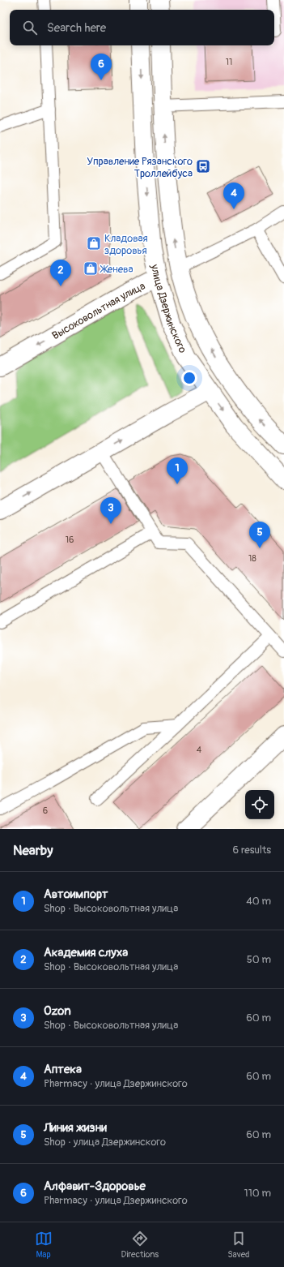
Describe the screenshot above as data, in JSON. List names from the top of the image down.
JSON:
{
  "streets": {
    "main road": ["улица Дзержинского", "Высоковольтная улица"]
  },
  "crossings": [
    ["улица Дзержинского", "Высоковольтная улица"]
  ],
  "places": {
    "bus stop": ["Управление Рязанского Троллейбуса"],
    "shop": ["Кладовая здоровья", "Женева"]
  },
  "house_numbers": [
    "11",
    "16",
    "18",
    "4",
    "6"
  ],
  "page": {
    "search": "Search here",
    "pins": [
      "6",
      "4",
      "2",
      "1",
      "3",
      "5"
    ],
    "heading": ["Nearby", "6 results"],
    "list": [
      {
        "mark": "1",
        "name": "Автоимпорт",
        "note": "Shop · Высоковольтная улица",
        "value": "40 m"
      },
      {
        "mark": "2",
        "name": "Академия слуха",
        "note": "Shop · Высоковольтная улица",
        "value": "50 m"
      },
      {
        "mark": "3",
        "name": "Ozon",
        "note": "Shop · Высоковольтная улица",
        "value": "60 m"
      },
      {
        "mark": "4",
        "name": "Аптека",
        "note": "Pharmacy · улица Дзержинского",
        "value": "60 m"
      },
      {
        "mark": "5",
        "name": "Линия жизни",
        "note": "Shop · улица Дзержинского",
        "value": "60 m"
      },
      {
        "mark": "6",
        "name": "Алфавит-Здоровье",
        "note": "Pharmacy · улица Дзержинского",
        "value": "110 m"
      }
    ],
    "nav": ["Map", "Directions", "Saved"]
  }
}
